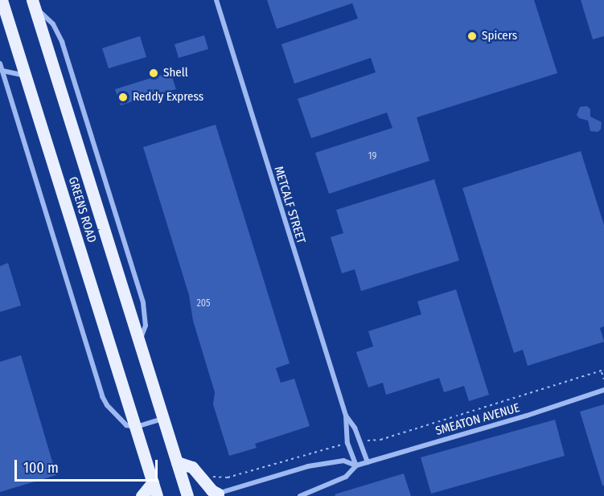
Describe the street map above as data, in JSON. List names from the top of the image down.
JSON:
{
  "streets": {
    "main road": ["GREENS ROAD"],
    "street": ["METCALF STREET", "SMEATON AVENUE"]
  },
  "crossings": [
    ["METCALF STREET", "SMEATON AVENUE"]
  ],
  "places": ["Spicers", "Shell", "Reddy Express"],
  "house_numbers": ["19", "205"],
  "scale_bar": "100 m"
}
